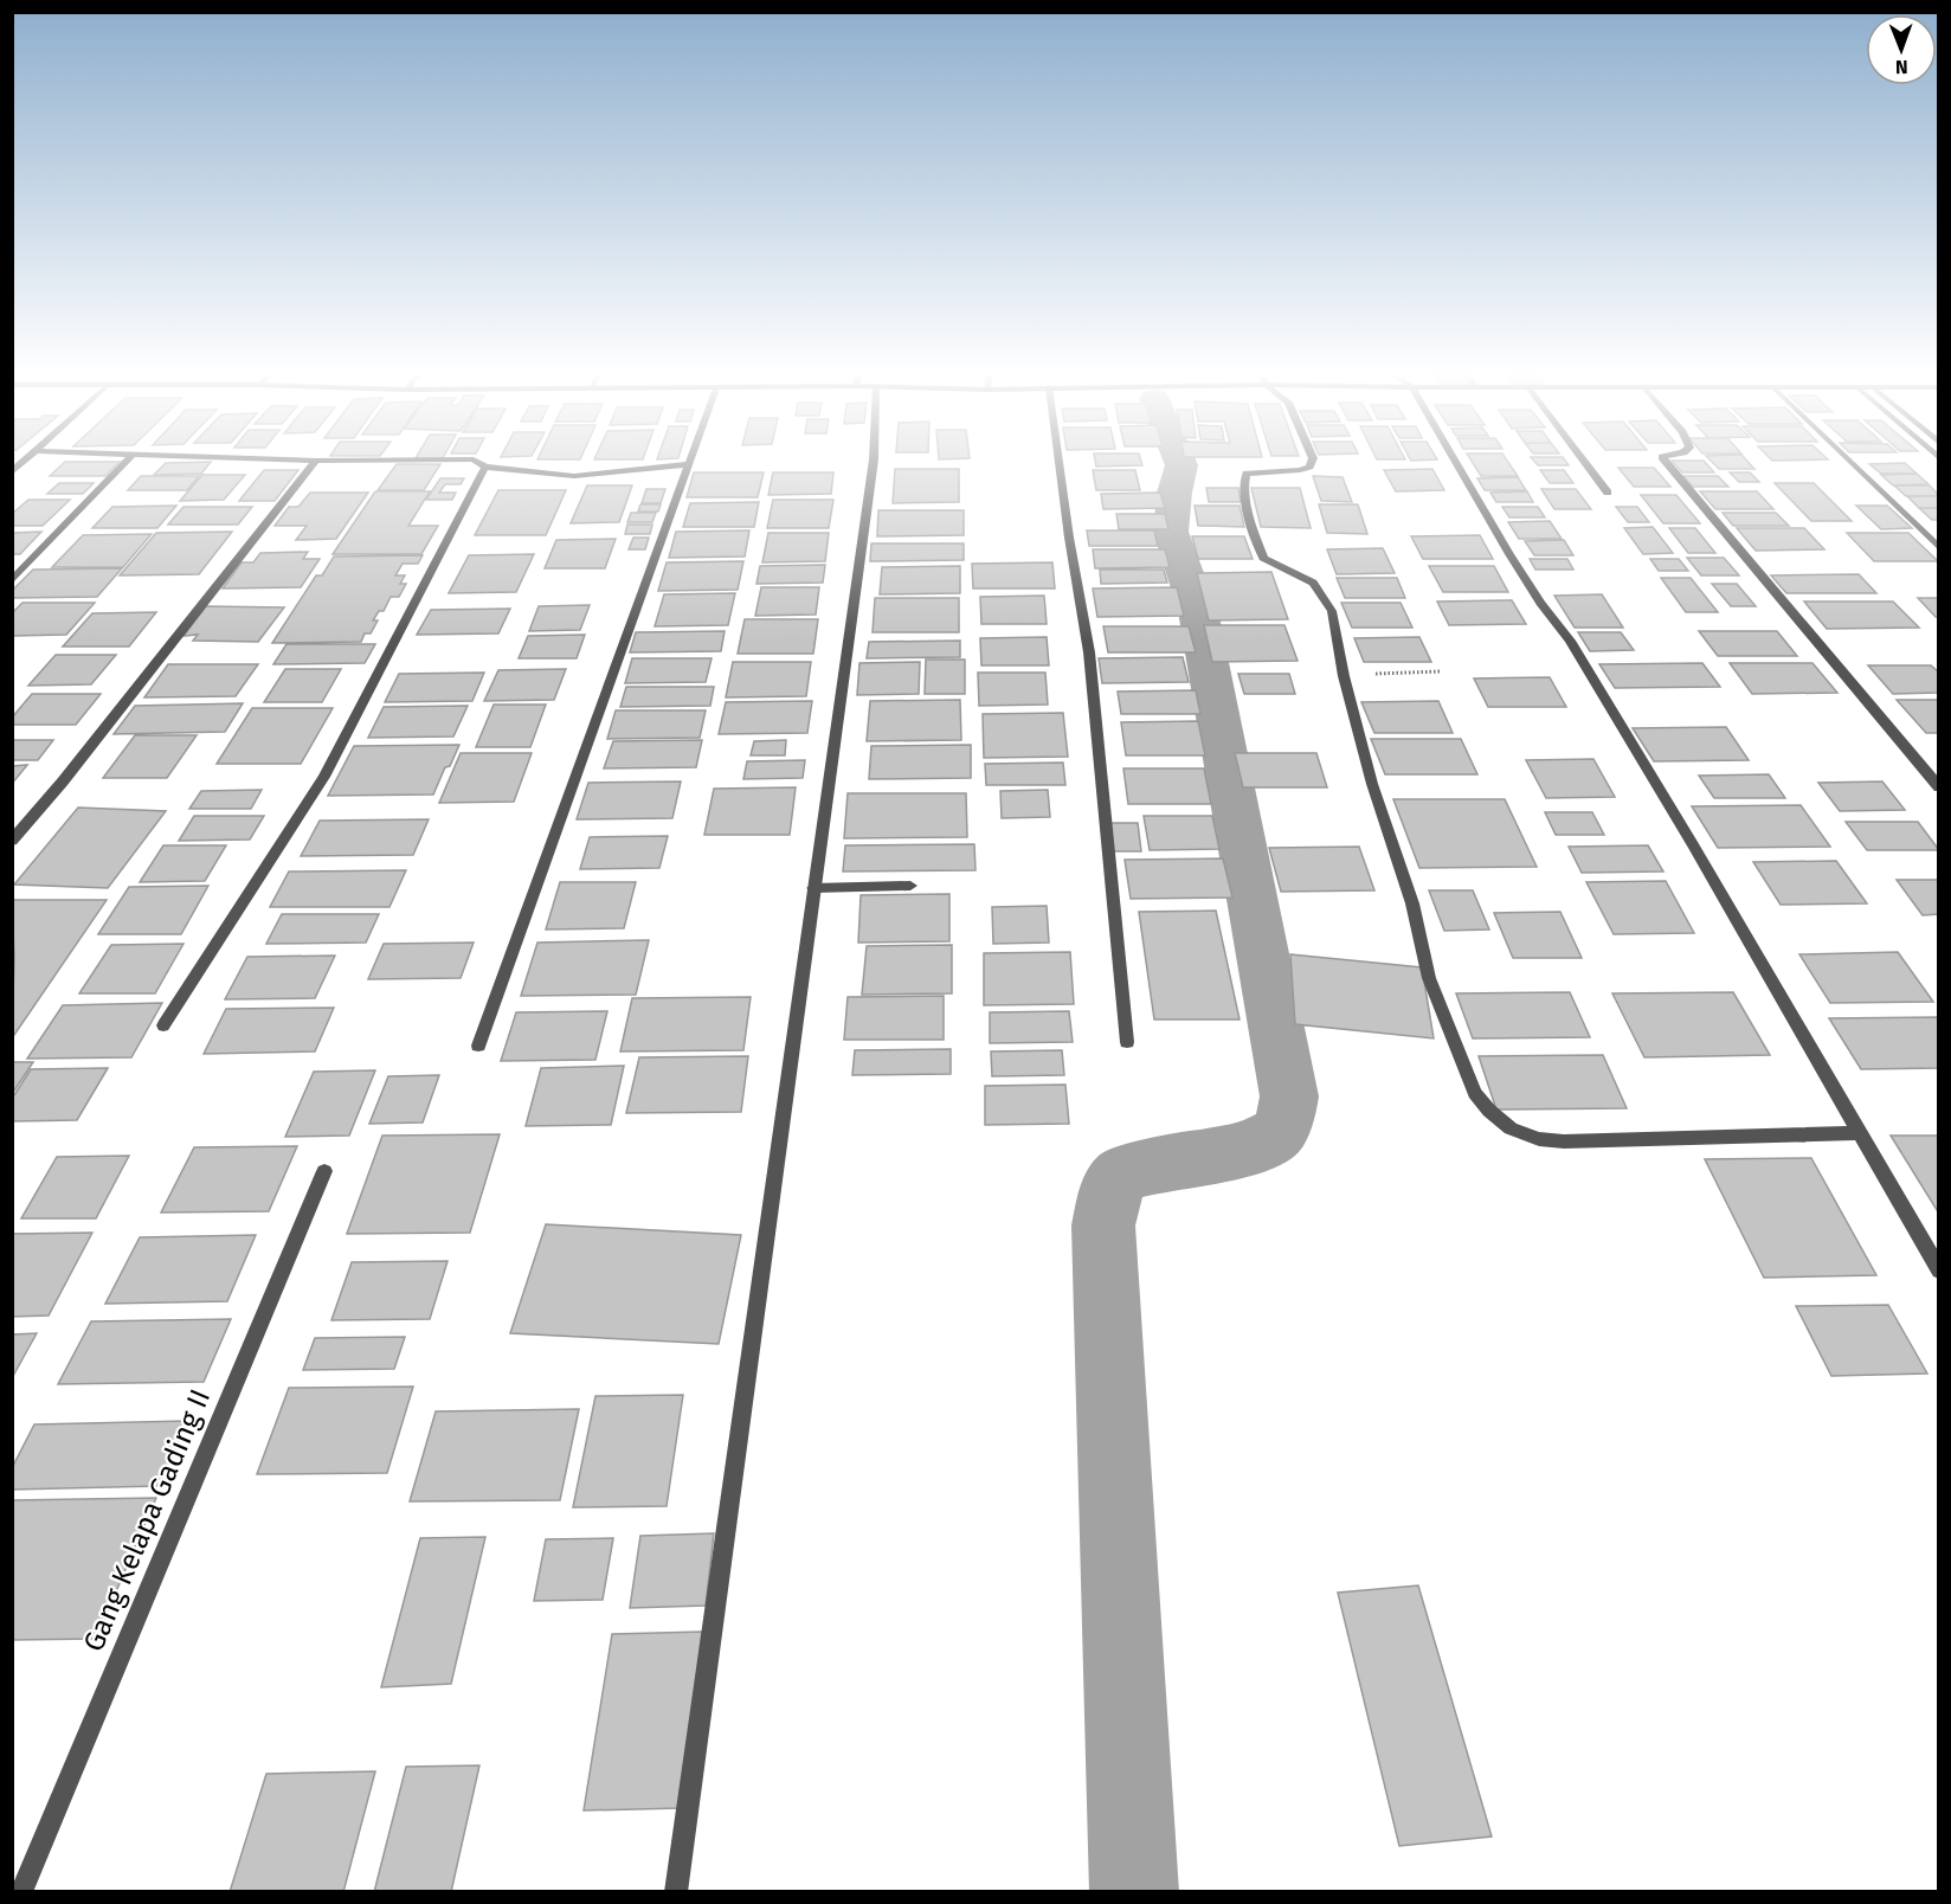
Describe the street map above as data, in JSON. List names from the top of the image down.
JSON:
{
  "streets": {
    "street": ["Gang Kelapa Gading II"]
  },
  "north": "bottom"
}
